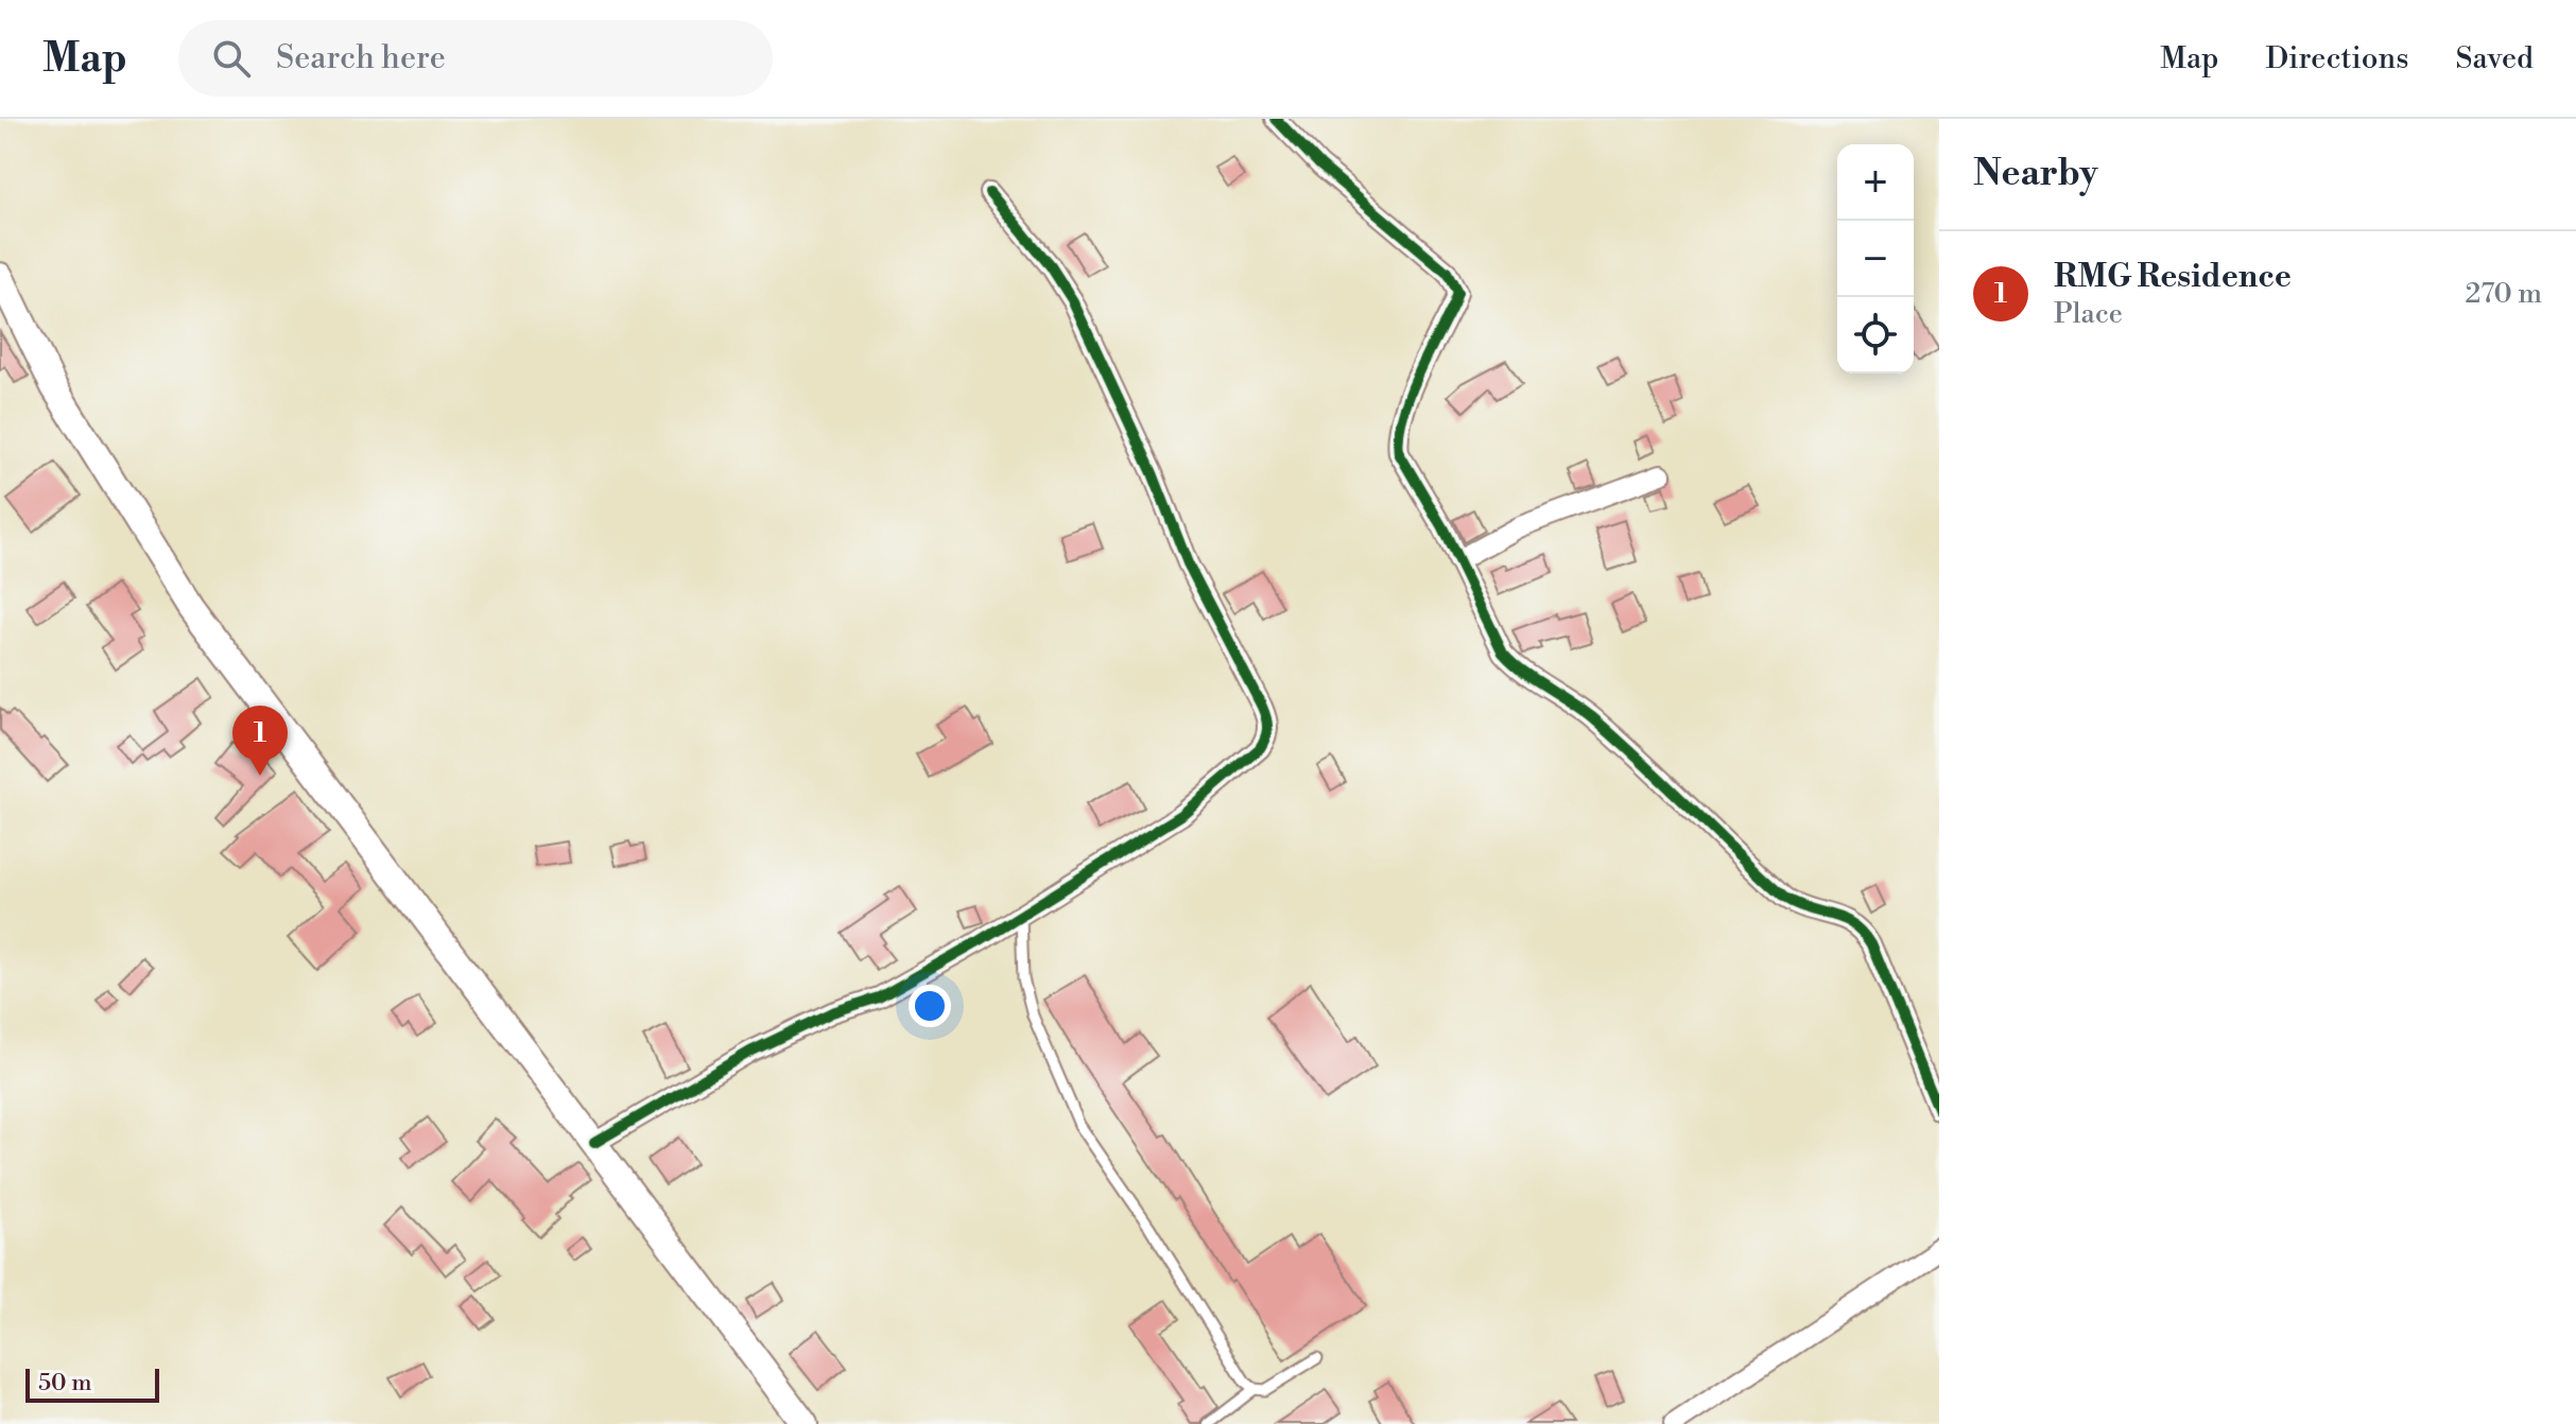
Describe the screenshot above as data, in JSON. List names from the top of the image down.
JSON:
{
  "scale_bar": "50 m",
  "page": {
    "header": "Map",
    "search": "Search here",
    "nav": ["Map", "Directions", "Saved"],
    "heading": "Nearby",
    "map_buttons": ["+", "−"],
    "list": [
      {
        "mark": "1",
        "name": "RMG Residence",
        "note": "Place",
        "value": "270 m"
      }
    ],
    "pins": "1",
    "scale": "50 m"
  }
}
